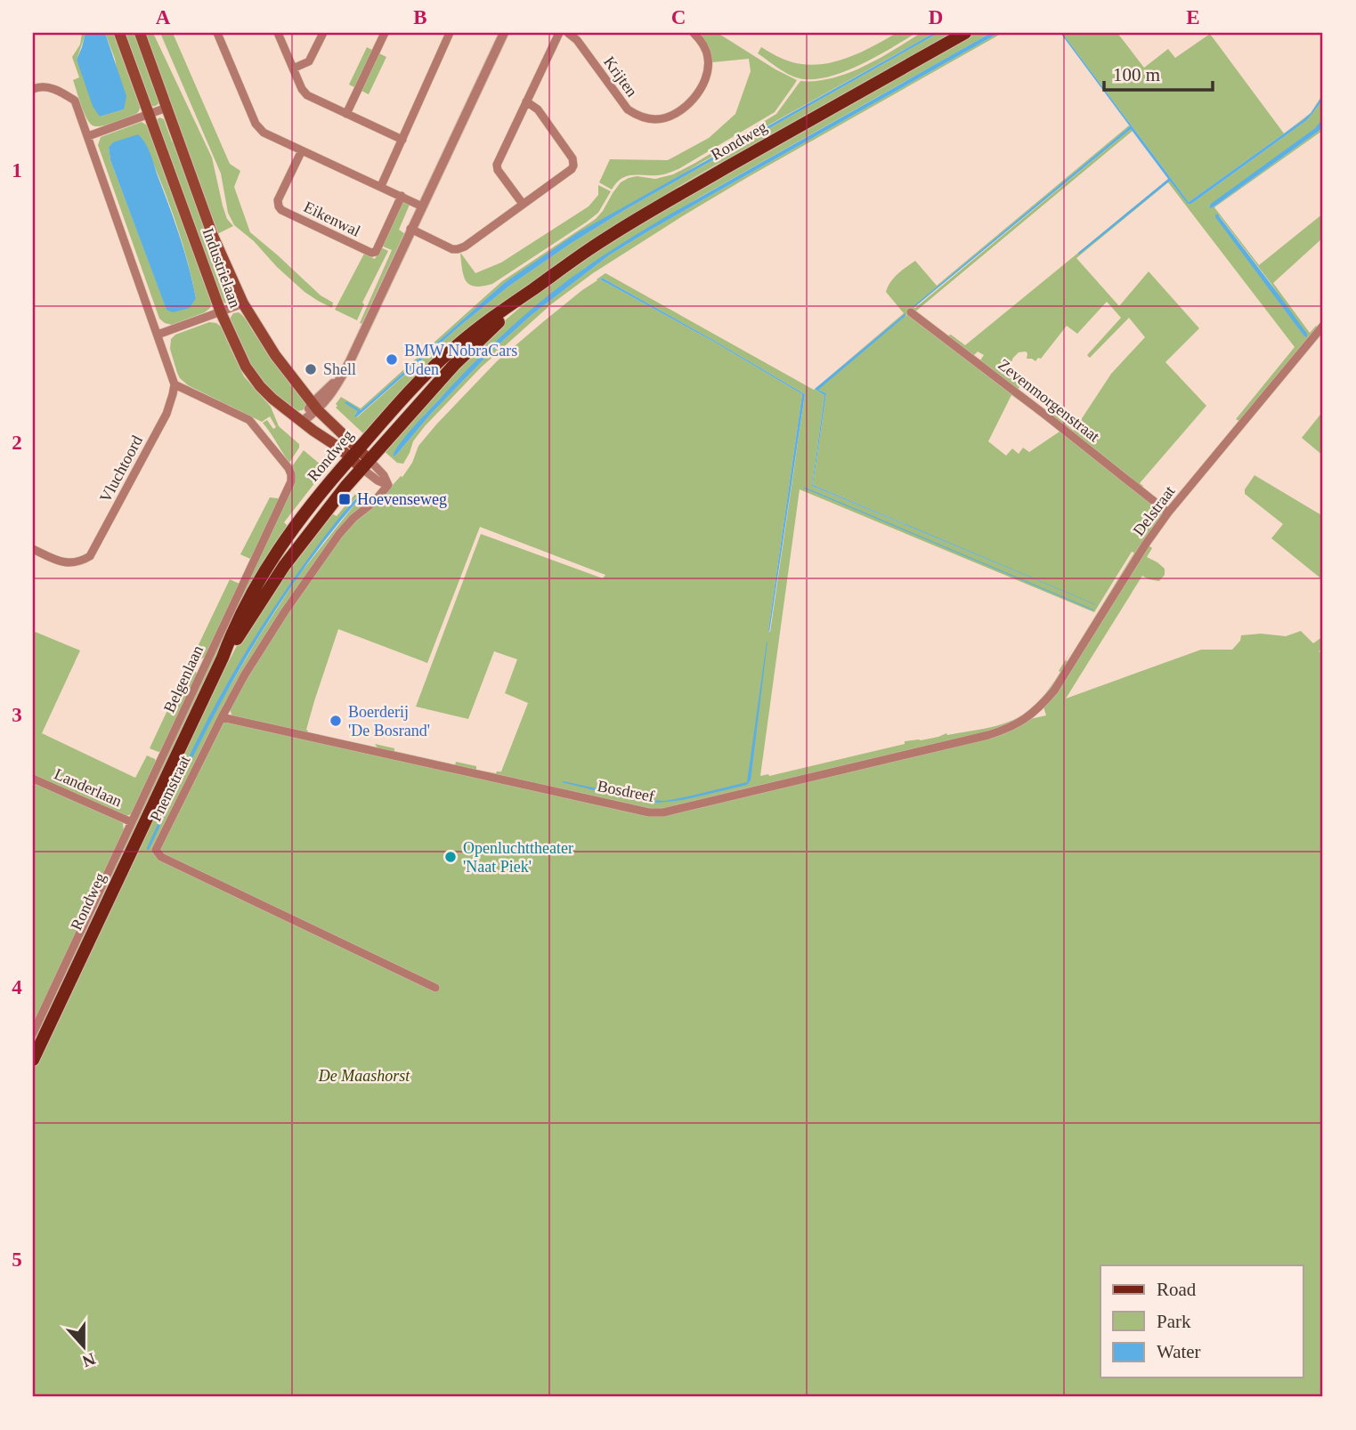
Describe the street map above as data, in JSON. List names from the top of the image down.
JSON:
{
  "streets": {
    "main road": ["Rondweg", "Industrielaan"],
    "street": [
      "Krijten",
      "Eikenwal",
      "Zevenmorgenstraat",
      "Vluchtoord",
      "Delstraat",
      "Belgenlaan",
      "Landerlaan",
      "Pnemstraat",
      "Bosdreef"
    ]
  },
  "crossings": [
    ["Rondweg", "Industrielaan"],
    ["Rondweg", "Pnemstraat"],
    ["Industrielaan", "Pnemstraat"],
    ["Zevenmorgenstraat", "Delstraat"],
    ["Vluchtoord", "Belgenlaan"],
    ["Delstraat", "Bosdreef"],
    ["Belgenlaan", "Landerlaan"],
    ["Pnemstraat", "Bosdreef"]
  ],
  "parks": ["De Maashorst"],
  "places": {
    "other": [
      "BMW NobraCars Uden",
      "Shell",
      "Boerderij 'De Bosrand'",
      "Openluchttheater 'Naat Piek'"
    ],
    "transit": ["Hoevenseweg"]
  },
  "legend": ["Road", "Park", "Water"],
  "scale_bar": "100 m",
  "north": "bottom",
  "grid": {
    "columns": [
      "A",
      "B",
      "C",
      "D",
      "E"
    ],
    "rows": [
      "1",
      "2",
      "3",
      "4",
      "5"
    ]
  }
}
